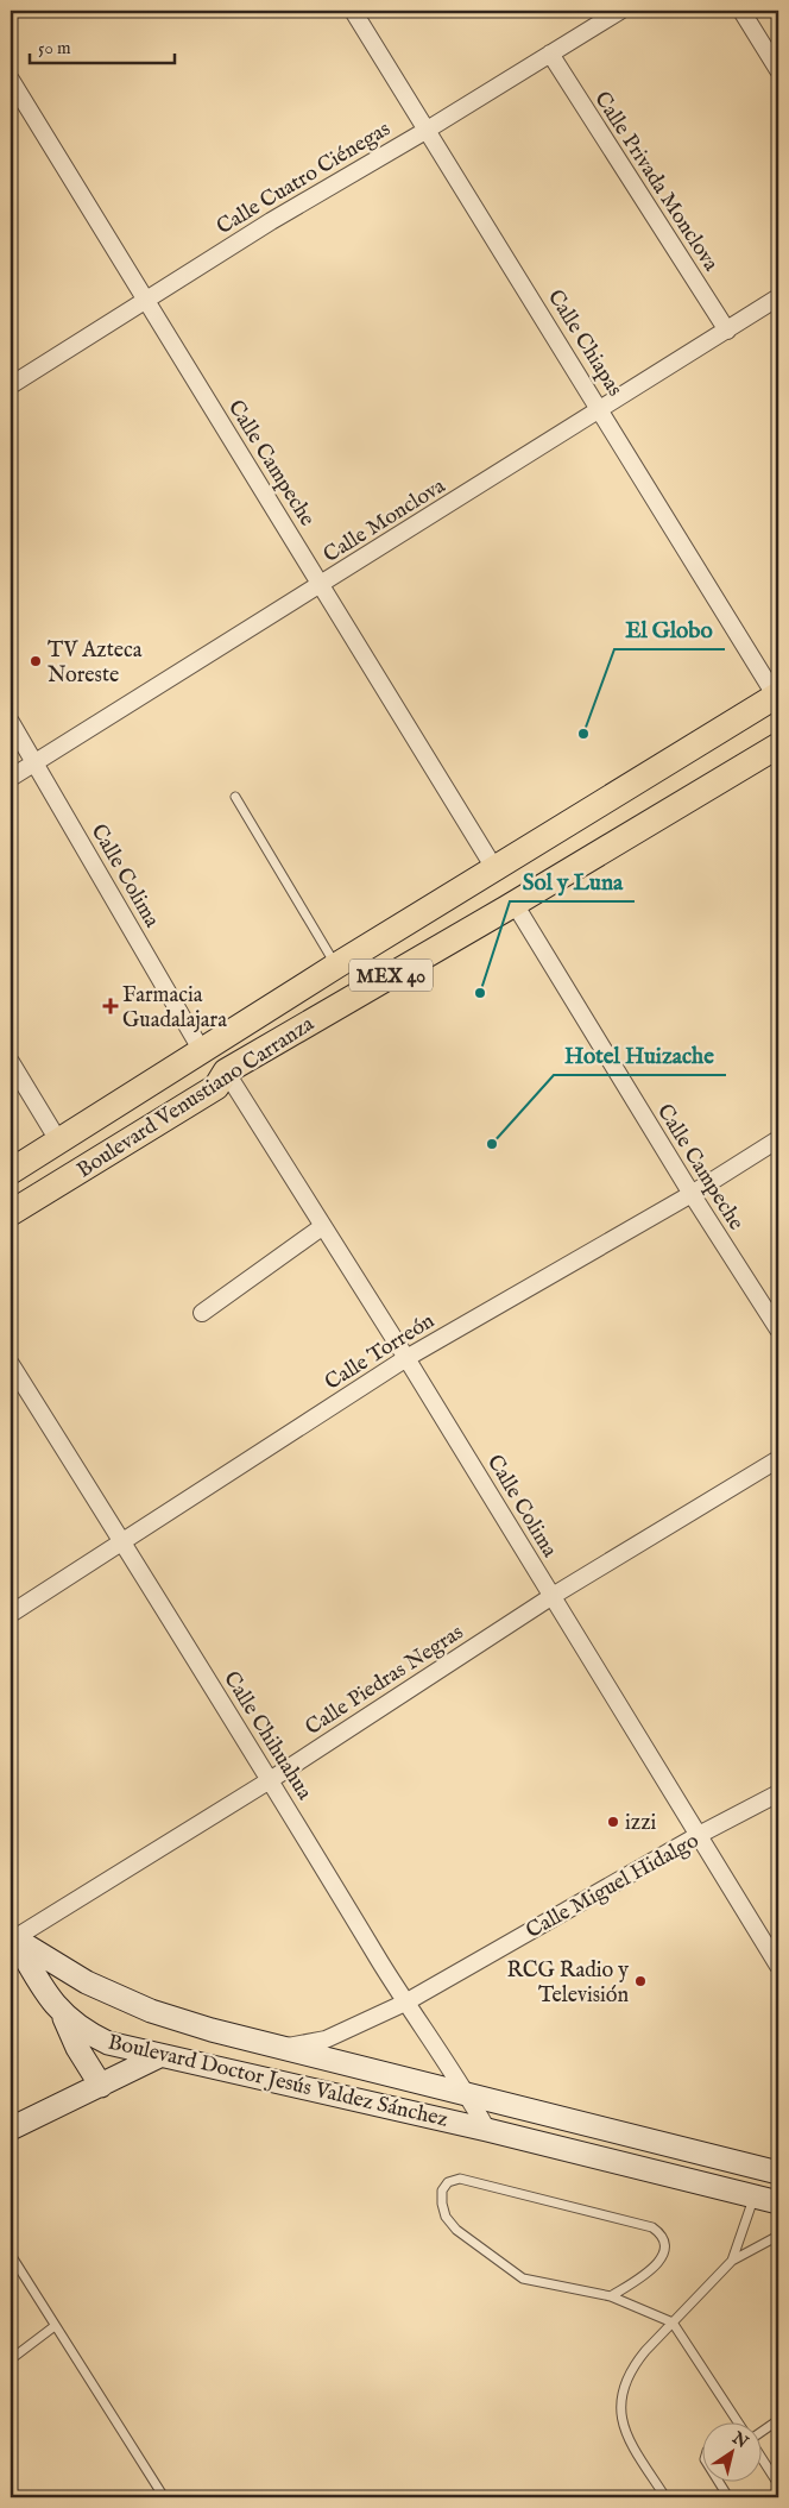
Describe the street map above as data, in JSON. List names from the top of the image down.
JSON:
{
  "streets": {
    "main road": ["MEX 40", "Boulevard Venustiano Carranza", "Boulevard Doctor Jesús Valdez Sánchez"],
    "street": [
      "Calle Cuatro Ciénegas",
      "Calle Privada Monclova",
      "Calle Chiapas",
      "Calle Campeche",
      "Calle Monclova",
      "Calle Colima",
      "Calle Torreón",
      "Calle Piedras Negras",
      "Calle Chihuahua",
      "Calle Miguel Hidalgo"
    ]
  },
  "crossings": [
    ["Calle Cuatro Ciénegas", "Calle Privada Monclova"],
    ["Calle Cuatro Ciénegas", "Calle Chiapas"],
    ["Calle Cuatro Ciénegas", "Calle Campeche"],
    ["Calle Privada Monclova", "Calle Monclova"],
    ["Calle Chiapas", "Calle Monclova"],
    ["Calle Chiapas", "Boulevard Venustiano Carranza"],
    ["Calle Campeche", "Calle Monclova"],
    ["Calle Campeche", "Boulevard Venustiano Carranza"],
    ["Calle Campeche", "Calle Torreón"],
    ["Calle Monclova", "Calle Colima"],
    ["Calle Colima", "Boulevard Venustiano Carranza"],
    ["Calle Colima", "Calle Torreón"],
    ["Calle Colima", "Calle Piedras Negras"],
    ["Calle Colima", "Calle Miguel Hidalgo"],
    ["Calle Torreón", "Calle Chihuahua"],
    ["Calle Piedras Negras", "Calle Chihuahua"],
    ["Calle Piedras Negras", "Boulevard Doctor Jesús Valdez Sánchez"],
    ["Calle Chihuahua", "Calle Miguel Hidalgo"],
    ["Calle Chihuahua", "Boulevard Doctor Jesús Valdez Sánchez"],
    ["Calle Miguel Hidalgo", "Boulevard Doctor Jesús Valdez Sánchez"]
  ],
  "places": {
    "other": [
      "TV Azteca Noreste",
      "El Globo",
      "Sol y Luna",
      "Hotel Huizache",
      "izzi",
      "RCG Radio y Televisión"
    ],
    "health": ["Farmacia Guadalajara"]
  },
  "scale_bar": "50 m",
  "north": "top right"
}
